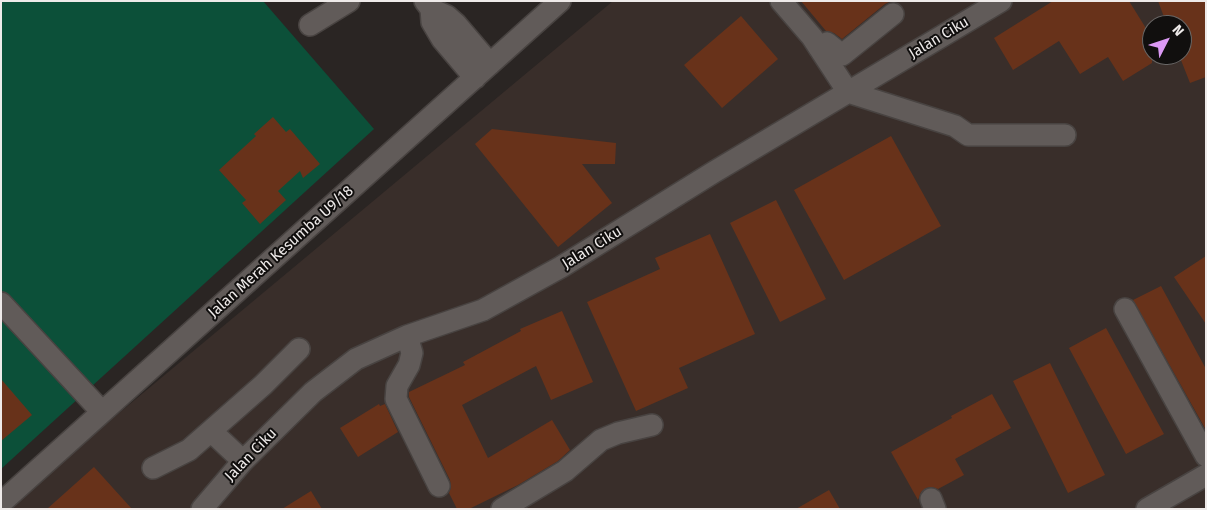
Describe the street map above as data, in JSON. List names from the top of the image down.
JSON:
{
  "streets": {
    "street": ["Jalan Ciku", "Jalan Merah Kesumba U9/18"]
  },
  "north": "top right"
}
